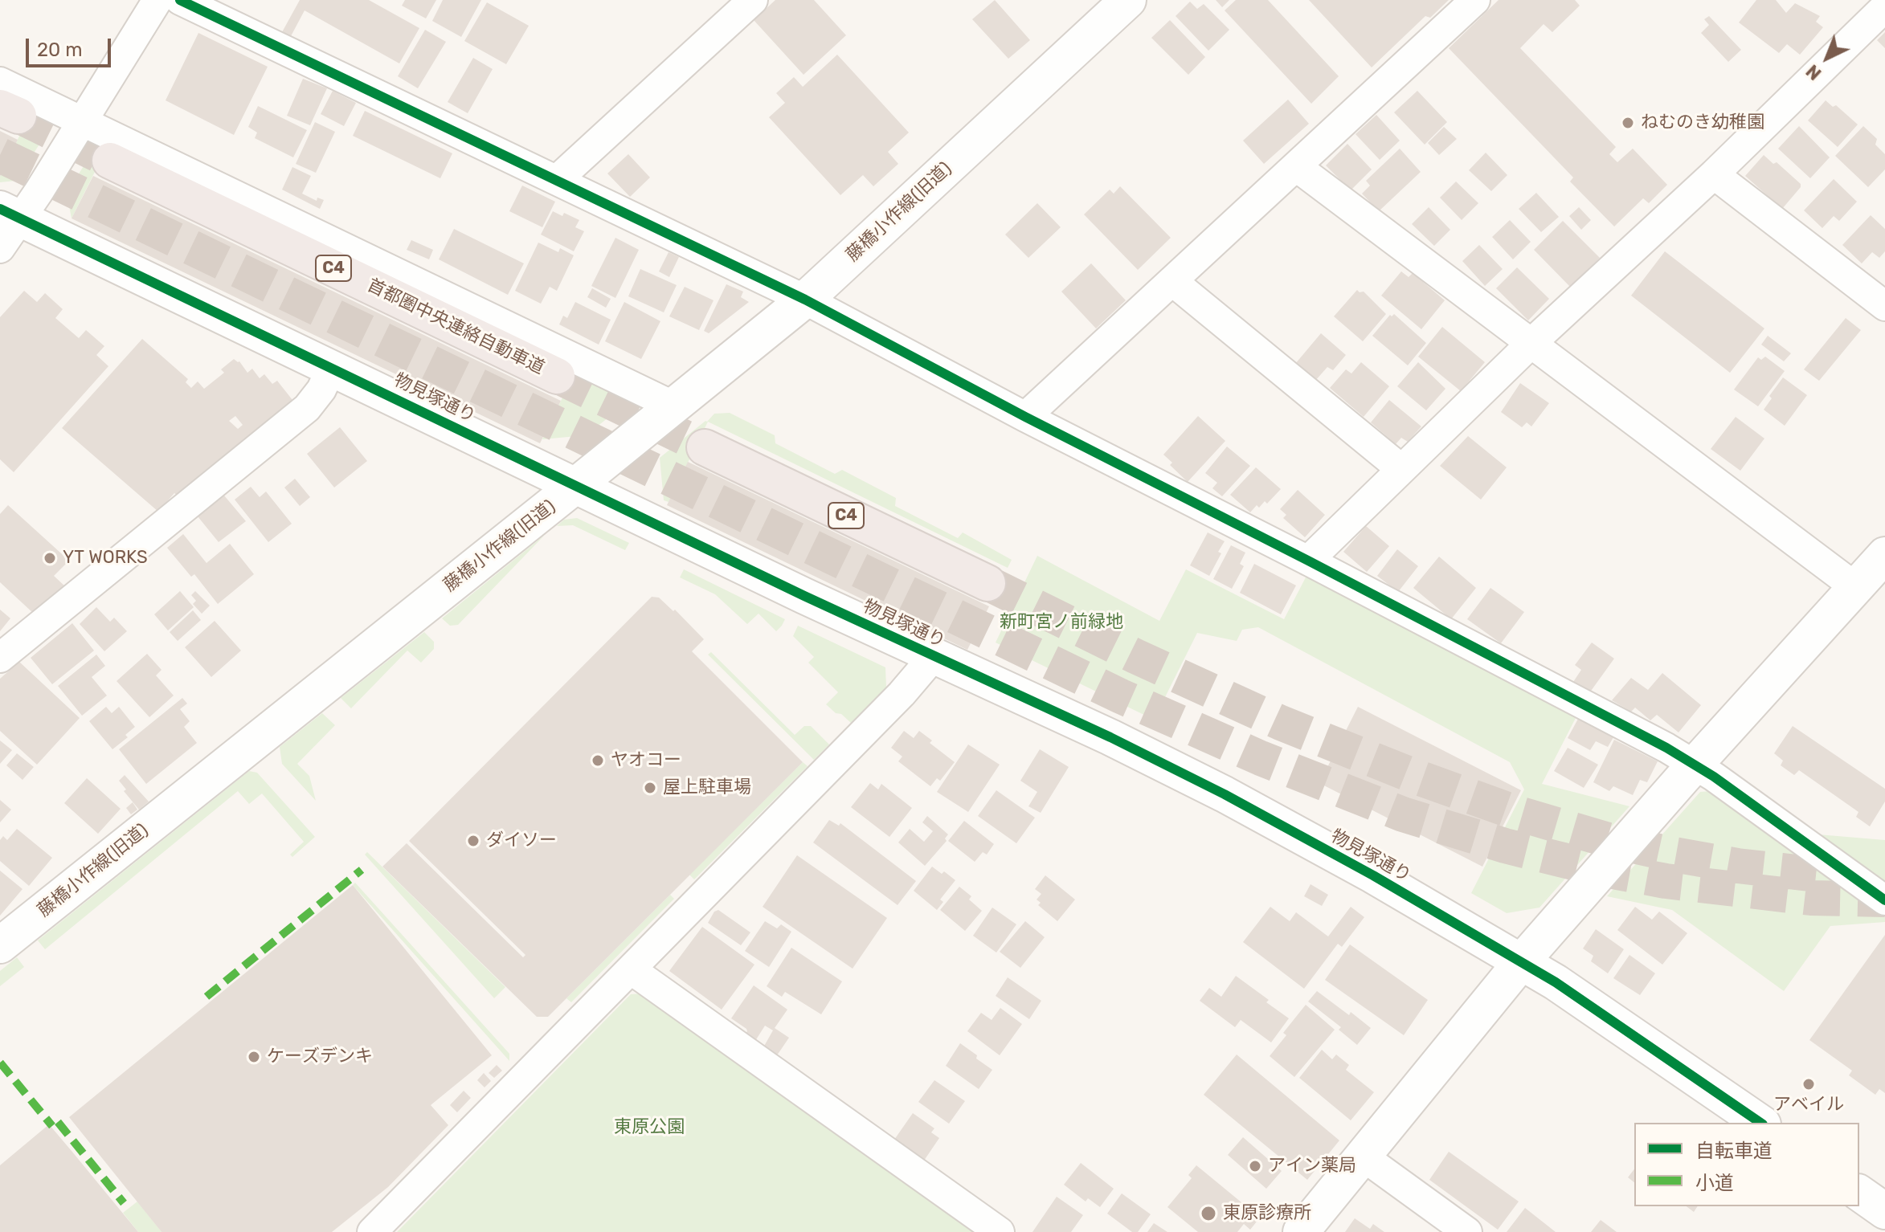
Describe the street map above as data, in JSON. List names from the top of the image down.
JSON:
{
  "streets": {
    "highway": ["C4", "首都圏中央連絡自動車道"],
    "street": ["藤橋小作線(旧道)", "物見塚通り"]
  },
  "crossings": [
    ["藤橋小作線(旧道)", "物見塚通り"]
  ],
  "parks": ["新町宮ノ前緑地", "東原公園"],
  "places": [
    "ねむのき幼稚園",
    "YT WORKS",
    "ヤオコー",
    "屋上駐車場",
    "ダイソー",
    "ケーズデンキ",
    "アベイル",
    "アイン薬局",
    "東原診療所"
  ],
  "legend": ["自転車道", "小道"],
  "scale_bar": "20 m",
  "north": "bottom left"
}
